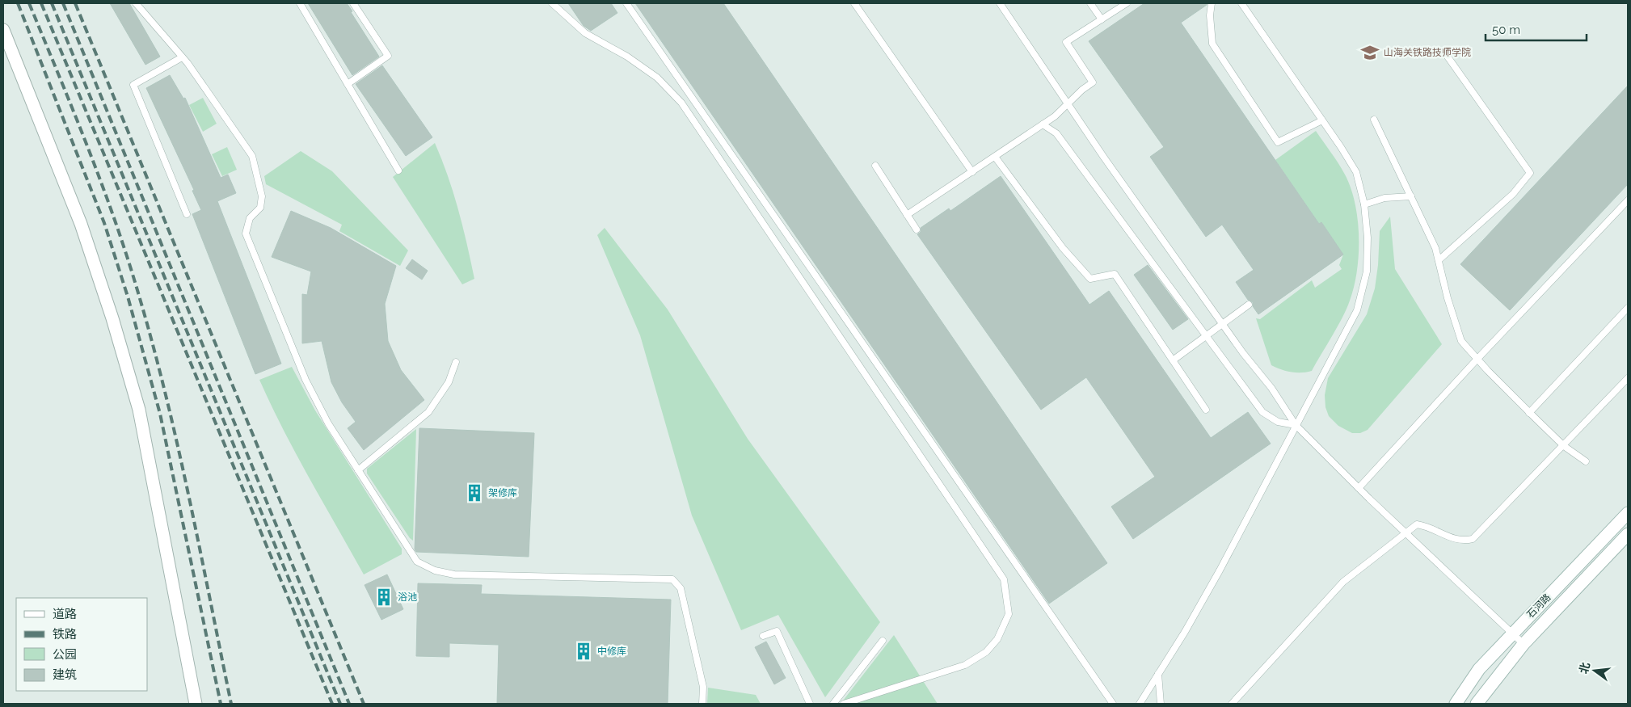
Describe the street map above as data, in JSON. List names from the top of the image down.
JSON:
{
  "streets": {
    "street": ["石河路"]
  },
  "places": {
    "school or university": ["山海关铁路技师学院"],
    "building": ["架修库", "浴池", "中修库"]
  },
  "legend": [
    "道路",
    "铁路",
    "公园",
    "建筑"
  ],
  "scale_bar": "50 m",
  "north": "left"
}
